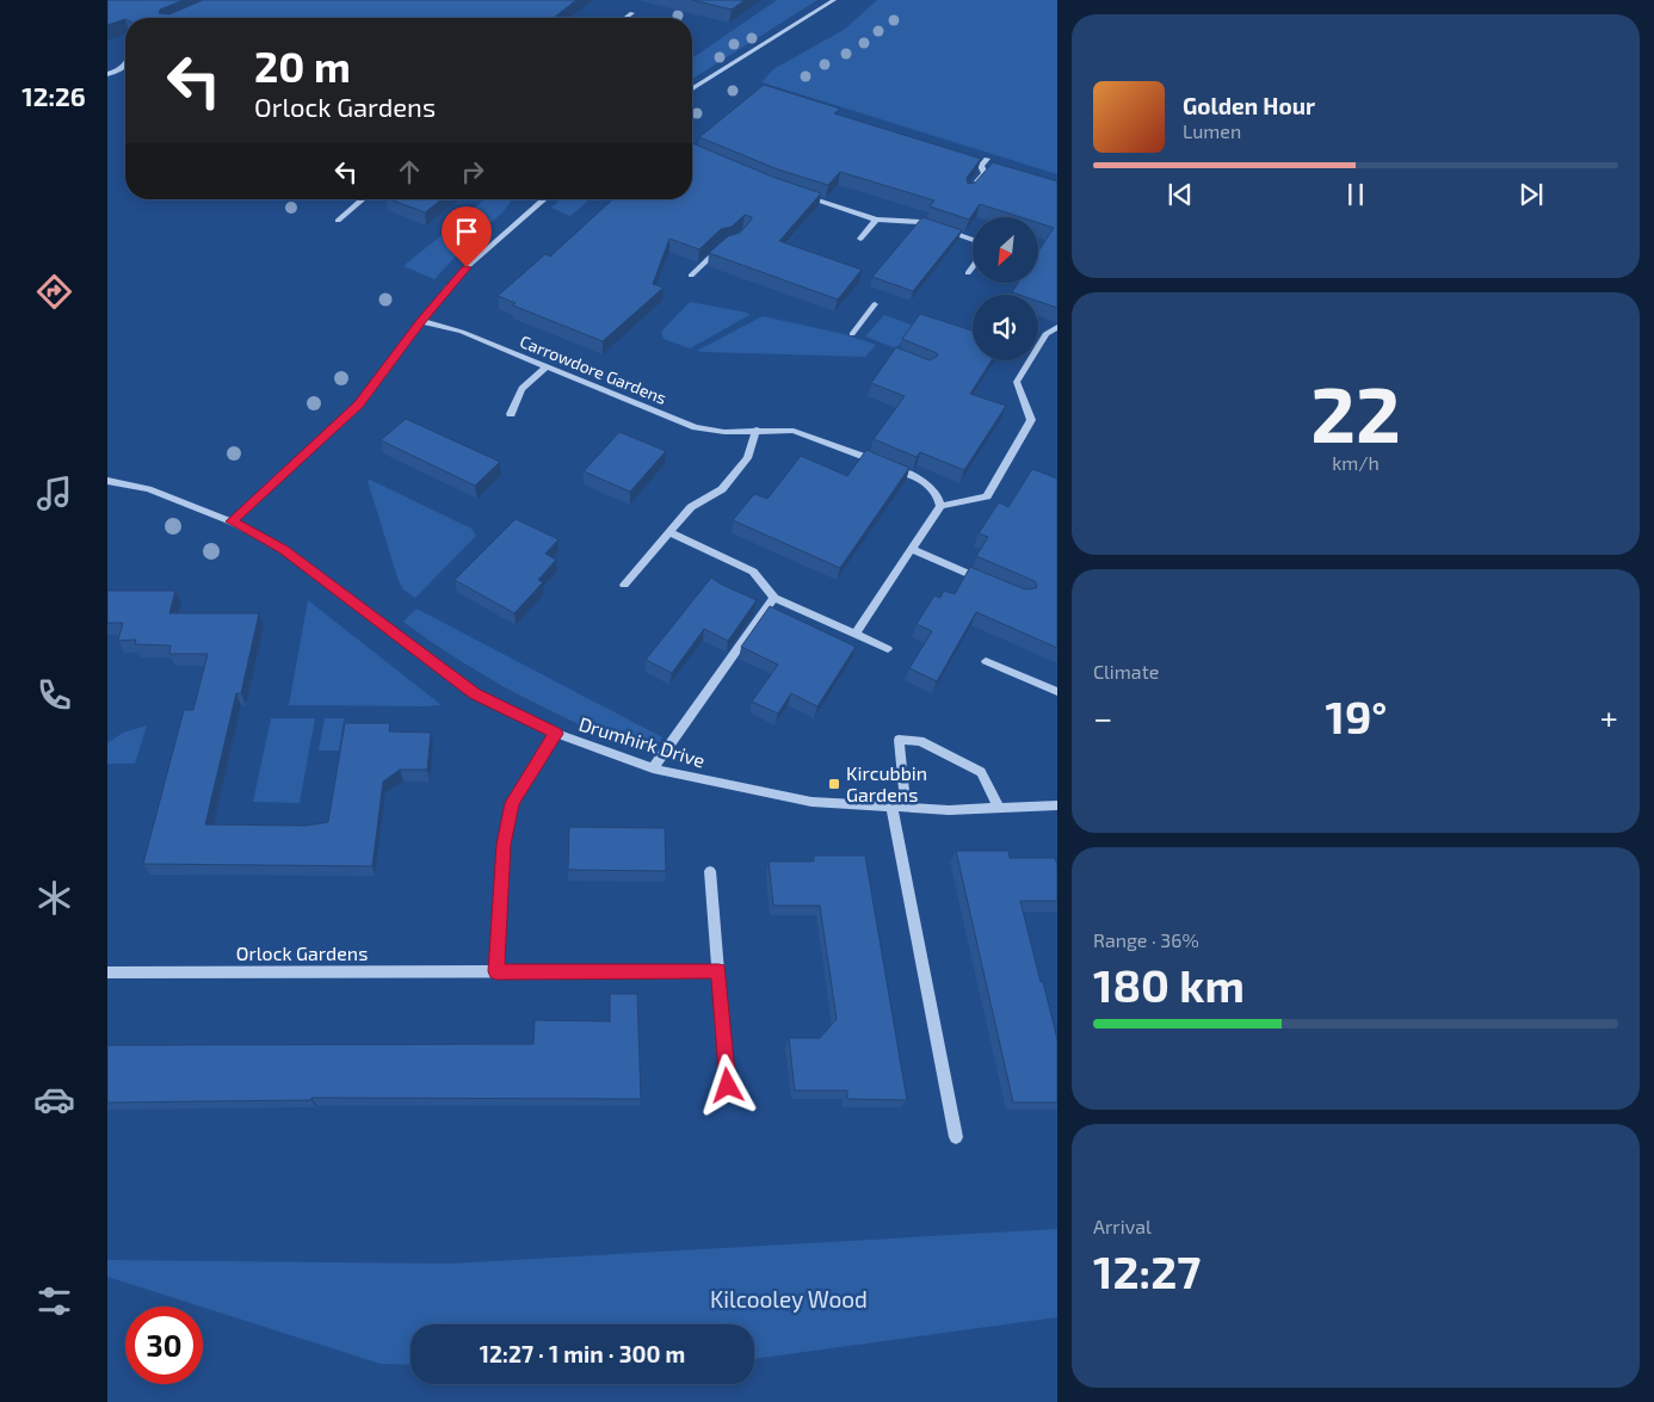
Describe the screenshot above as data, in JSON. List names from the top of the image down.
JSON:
{
  "streets": {
    "street": ["Carrowdore Gardens", "Drumhirk Drive", "Orlock Gardens"]
  },
  "parks": ["Kilcooley Wood"],
  "places": {
    "transit": ["Kircubbin Gardens"]
  },
  "north": "bottom left",
  "page": {
    "tabs": "12:26",
    "turn": ["20 m", "Orlock Gardens"],
    "song": ["Golden Hour", "Lumen"],
    "tile": [
      ["22", "km/h"],
      "Climate",
      ["Range · 36%", "180 km"],
      ["Arrival", "12:27"]
    ],
    "heat": ["−", "19°", "+"],
    "limit": "30",
    "trip": "12:27 · 1 min · 300 m"
  }
}
